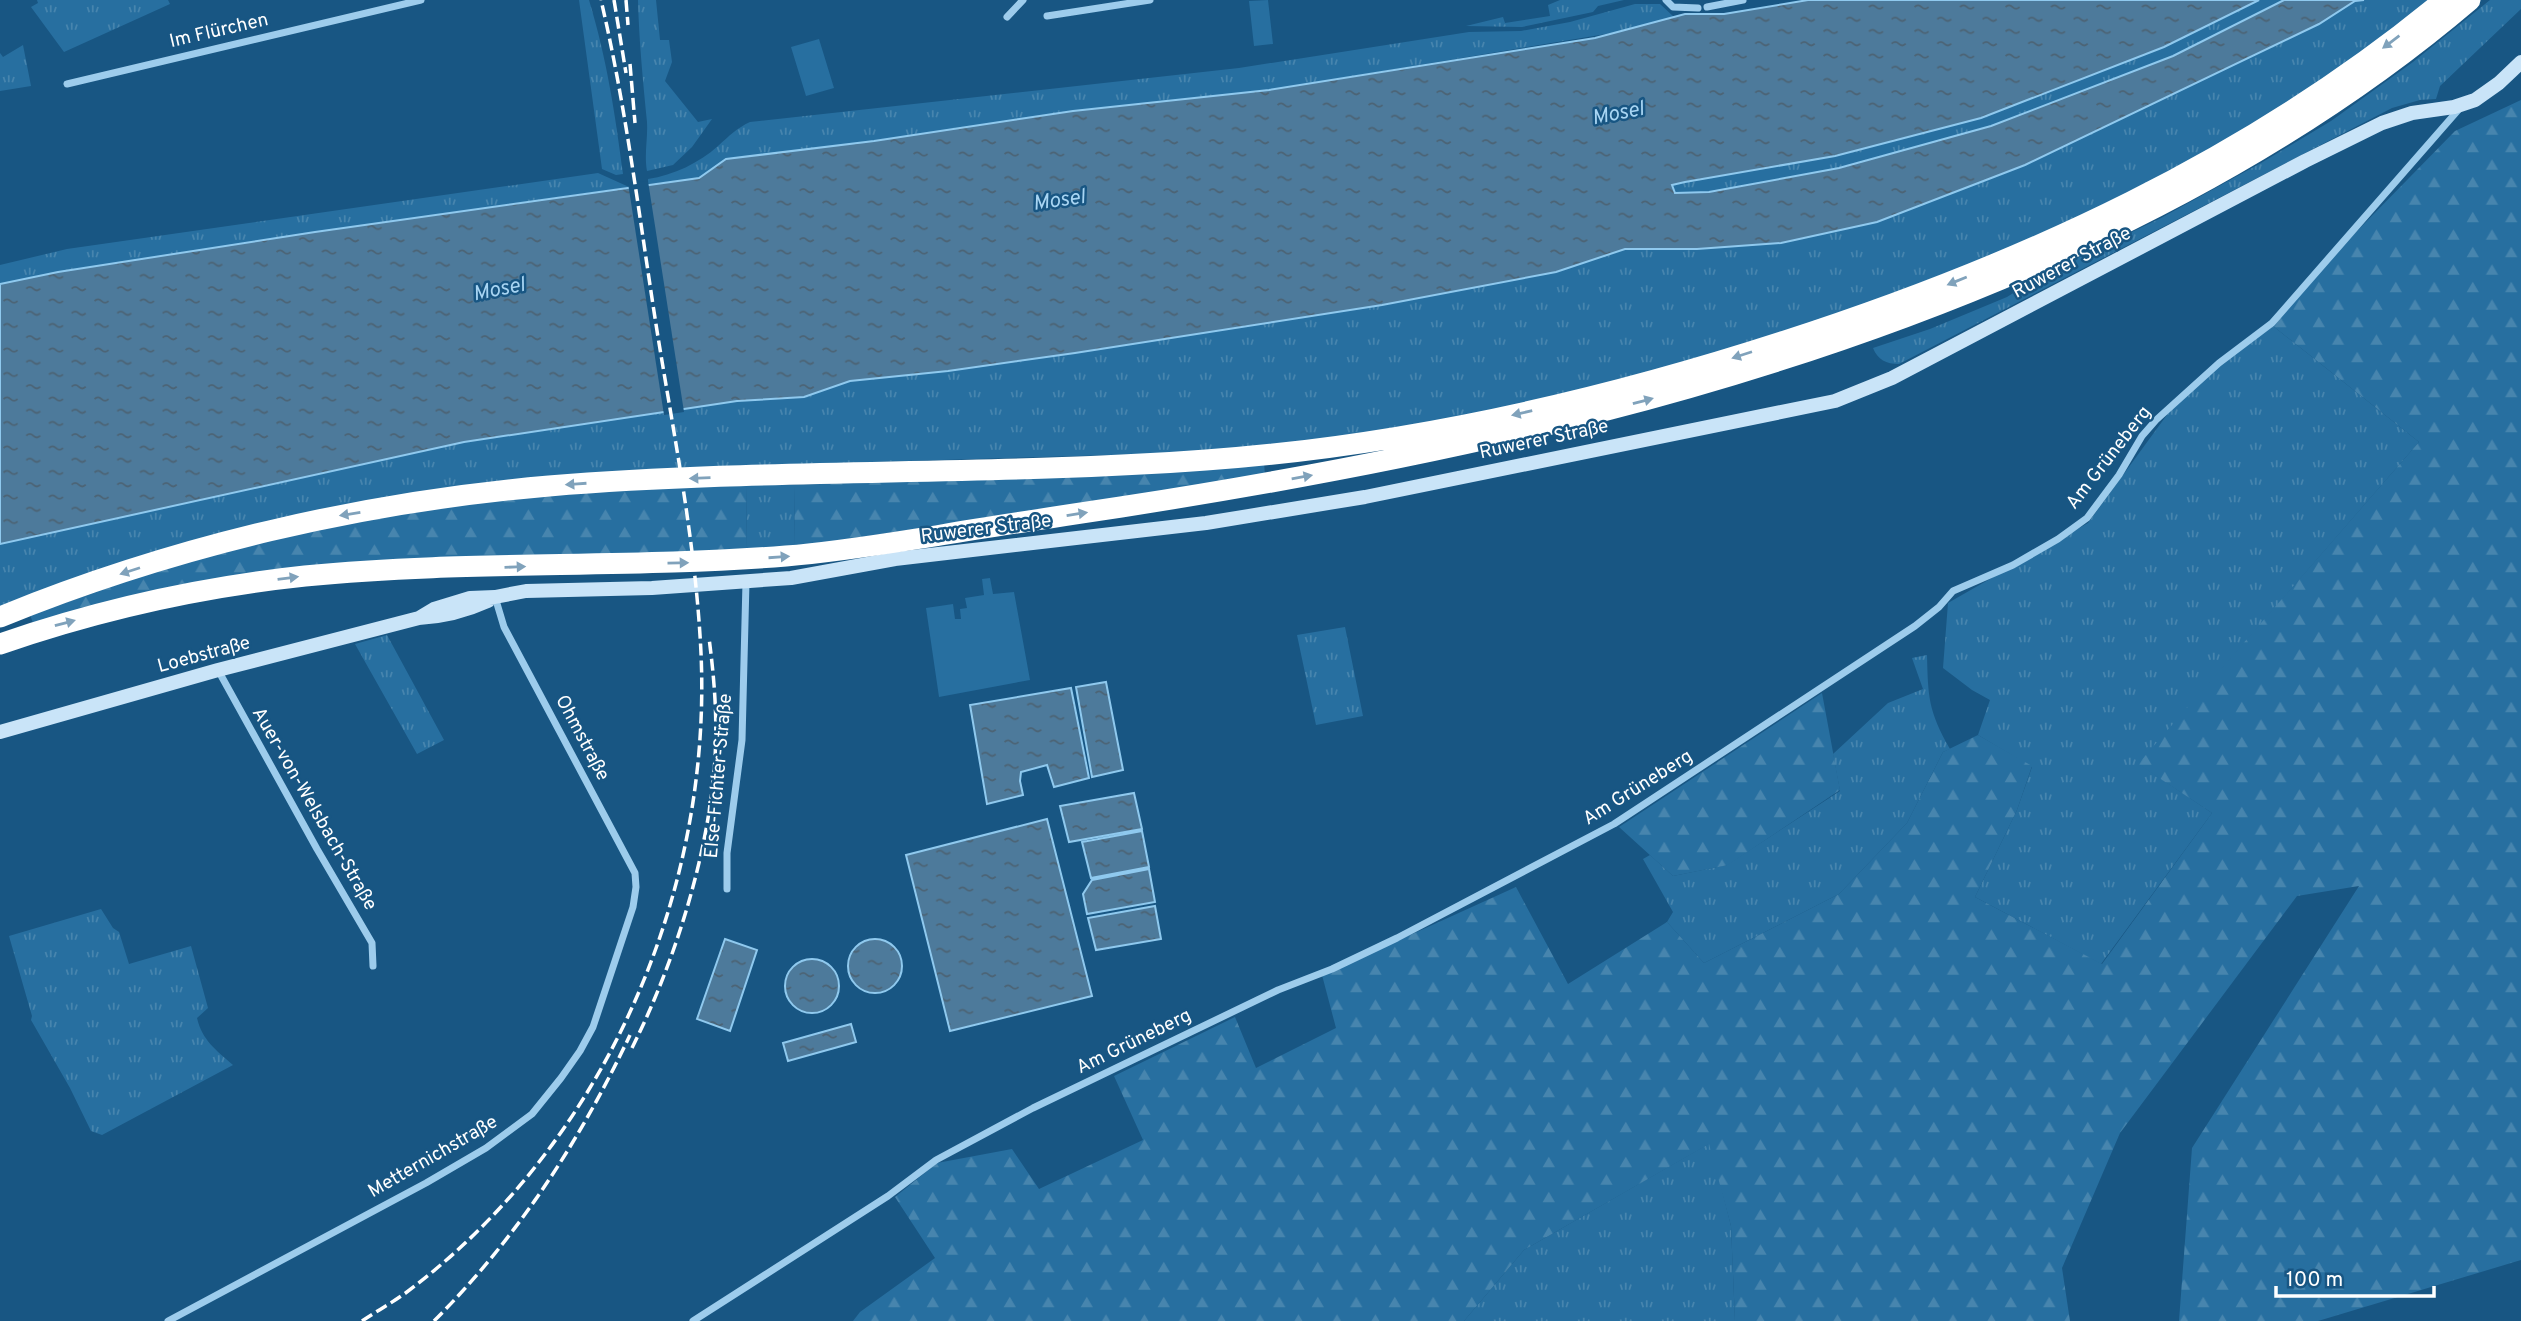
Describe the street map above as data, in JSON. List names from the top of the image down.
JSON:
{
  "streets": {
    "main road": ["Ruwerer Straße", "Loebstraße"],
    "street": [
      "Im Flürchen",
      "Am Grüneberg",
      "Ohmstraße",
      "Else-Fichter-Straße",
      "Auer-von-Welsbach-Straße",
      "Metternichstraße"
    ]
  },
  "crossings": [
    ["Ruwerer Straße", "Am Grüneberg"],
    ["Ruwerer Straße", "Loebstraße"],
    ["Ruwerer Straße", "Ohmstraße"],
    ["Ruwerer Straße", "Else-Fichter-Straße"],
    ["Loebstraße", "Ohmstraße"],
    ["Loebstraße", "Auer-von-Welsbach-Straße"],
    ["Ohmstraße", "Metternichstraße"]
  ],
  "water": ["Mosel"],
  "scale_bar": "100 m"
}
